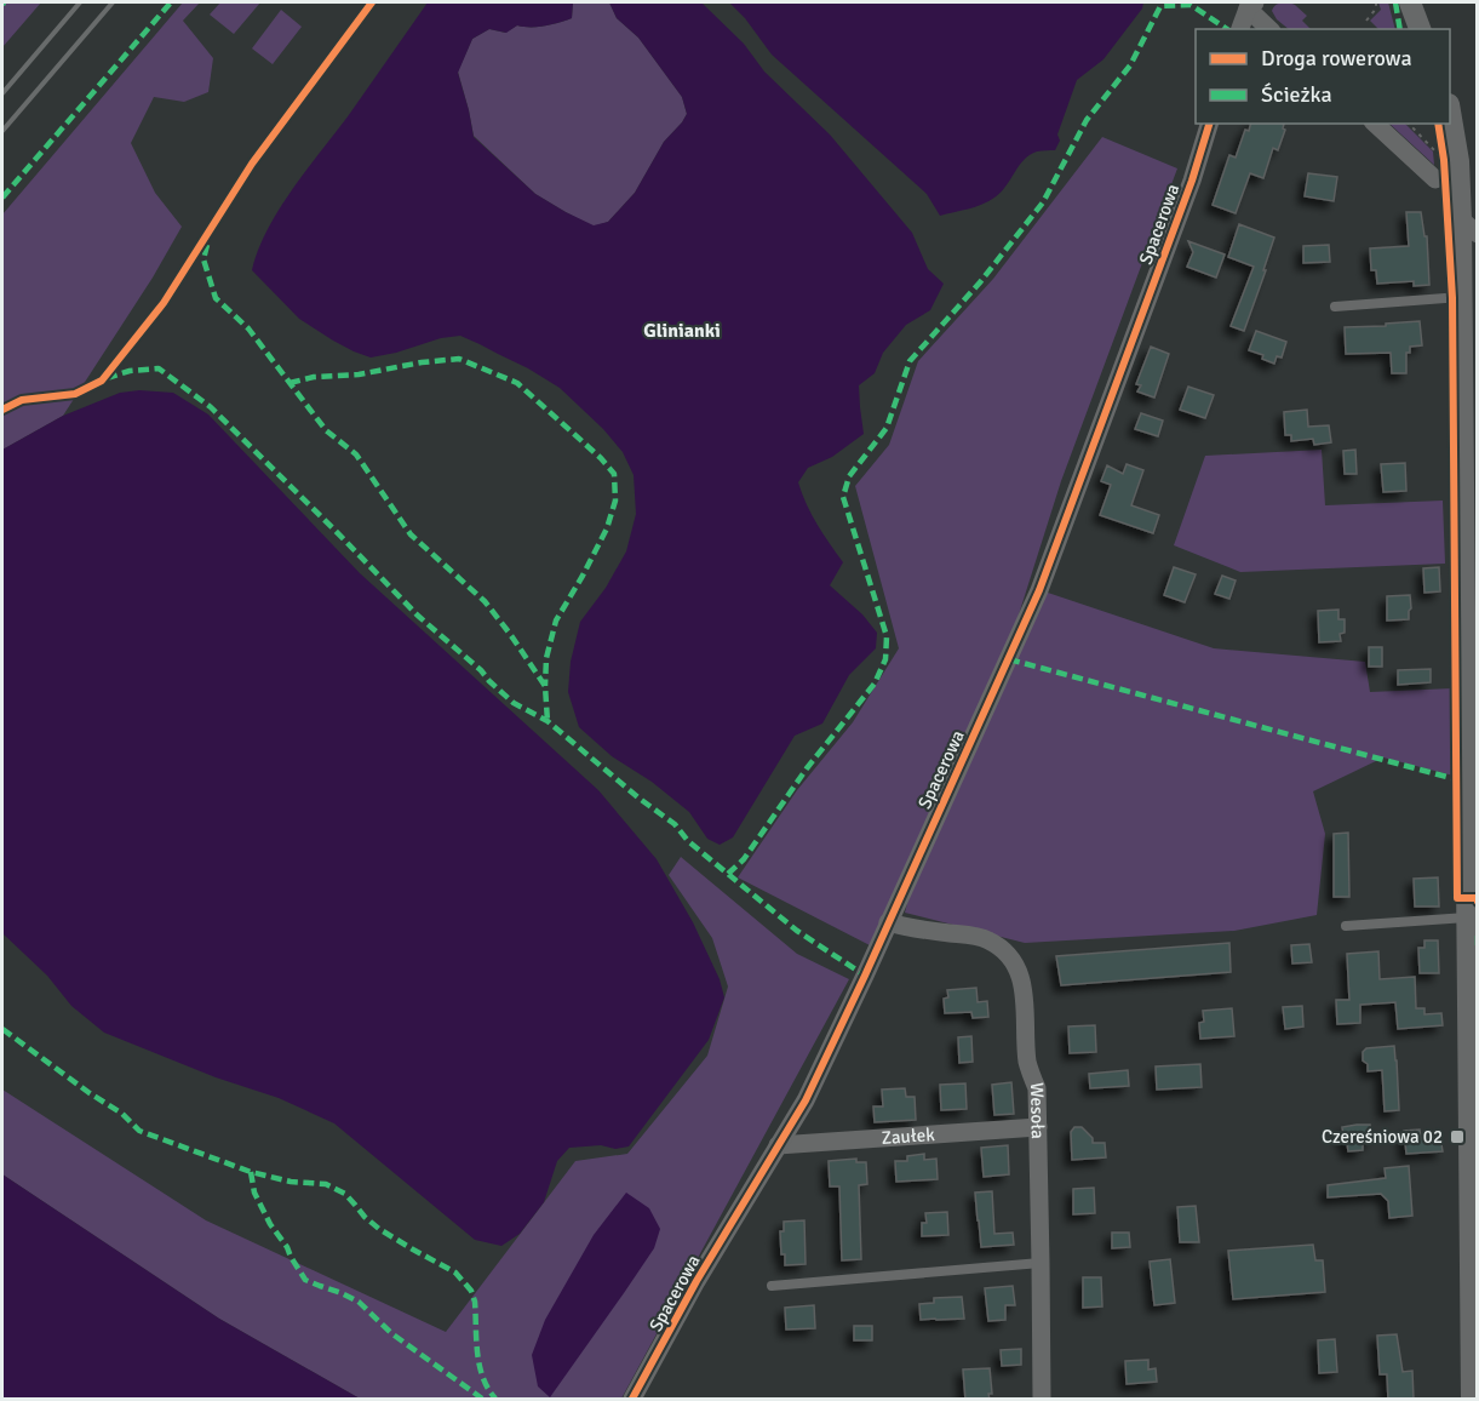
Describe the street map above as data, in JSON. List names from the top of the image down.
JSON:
{
  "streets": {
    "street": ["Spacerowa", "Wesoła", "Zaułek"]
  },
  "crossings": [
    ["Spacerowa", "Wesoła"],
    ["Spacerowa", "Zaułek"],
    ["Wesoła", "Zaułek"]
  ],
  "districts": ["Glinianki"],
  "places": {
    "transit": ["Czereśniowa 02"]
  },
  "legend": ["Droga rowerowa", "Ścieżka"]
}
